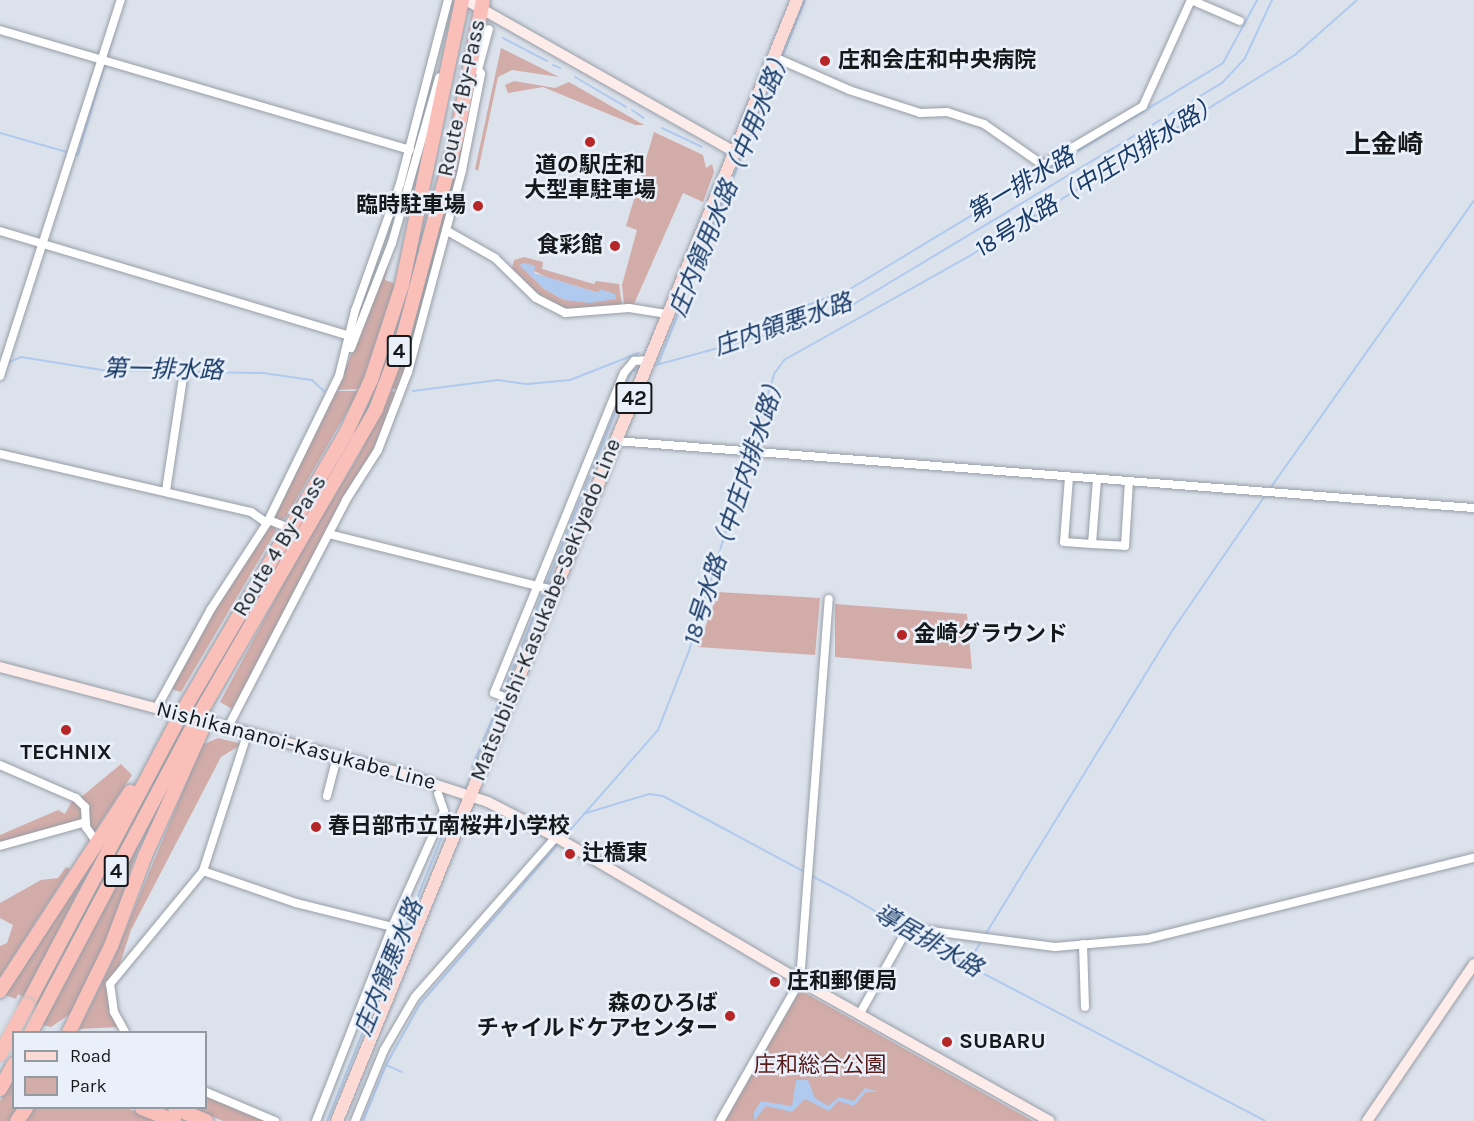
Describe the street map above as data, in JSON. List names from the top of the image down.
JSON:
{
  "streets": {
    "highway": ["Route 4 By-Pass", "4"],
    "main road": ["42", "Matsubishi-Kasukabe-Sekiyado Line", "Nishikananoi-Kasukabe Line"]
  },
  "crossings": [
    ["Route 4 By-Pass", "4"],
    ["Route 4 By-Pass", "Nishikananoi-Kasukabe Line"],
    ["4", "Nishikananoi-Kasukabe Line"],
    ["Matsubishi-Kasukabe-Sekiyado Line", "Nishikananoi-Kasukabe Line"]
  ],
  "districts": ["上金崎"],
  "water": [
    "18号水路（中庄内排水路）",
    "庄内領用水路（中用水路）",
    "第一排水路",
    "庄内領悪水路",
    "導居排水路"
  ],
  "parks": ["庄和総合公園"],
  "places": [
    "庄和会庄和中央病院",
    "道の駅庄和 大型車駐車場",
    "臨時駐車場",
    "食彩館",
    "金崎グラウンド",
    "TECHNIX",
    "春日部市立南桜井小学校",
    "辻橋東",
    "庄和郵便局",
    "森のひろば チャイルドケアセンター",
    "SUBARU"
  ],
  "legend": ["Road", "Park"]
}
